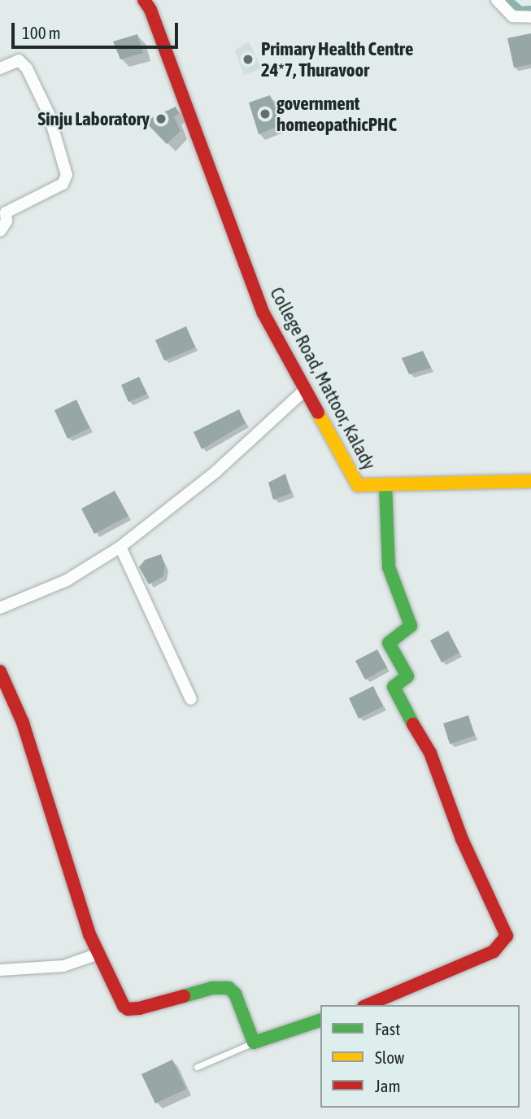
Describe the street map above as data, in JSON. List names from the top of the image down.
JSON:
{
  "streets": {
    "street": ["College Road, Mattoor, Kalady"]
  },
  "places": ["Primary Health Centre 24*7, Thuravoor", "government homeopathicPHC", "Sinju Laboratory"],
  "legend": ["Fast", "Slow", "Jam"],
  "scale_bar": "100 m"
}
